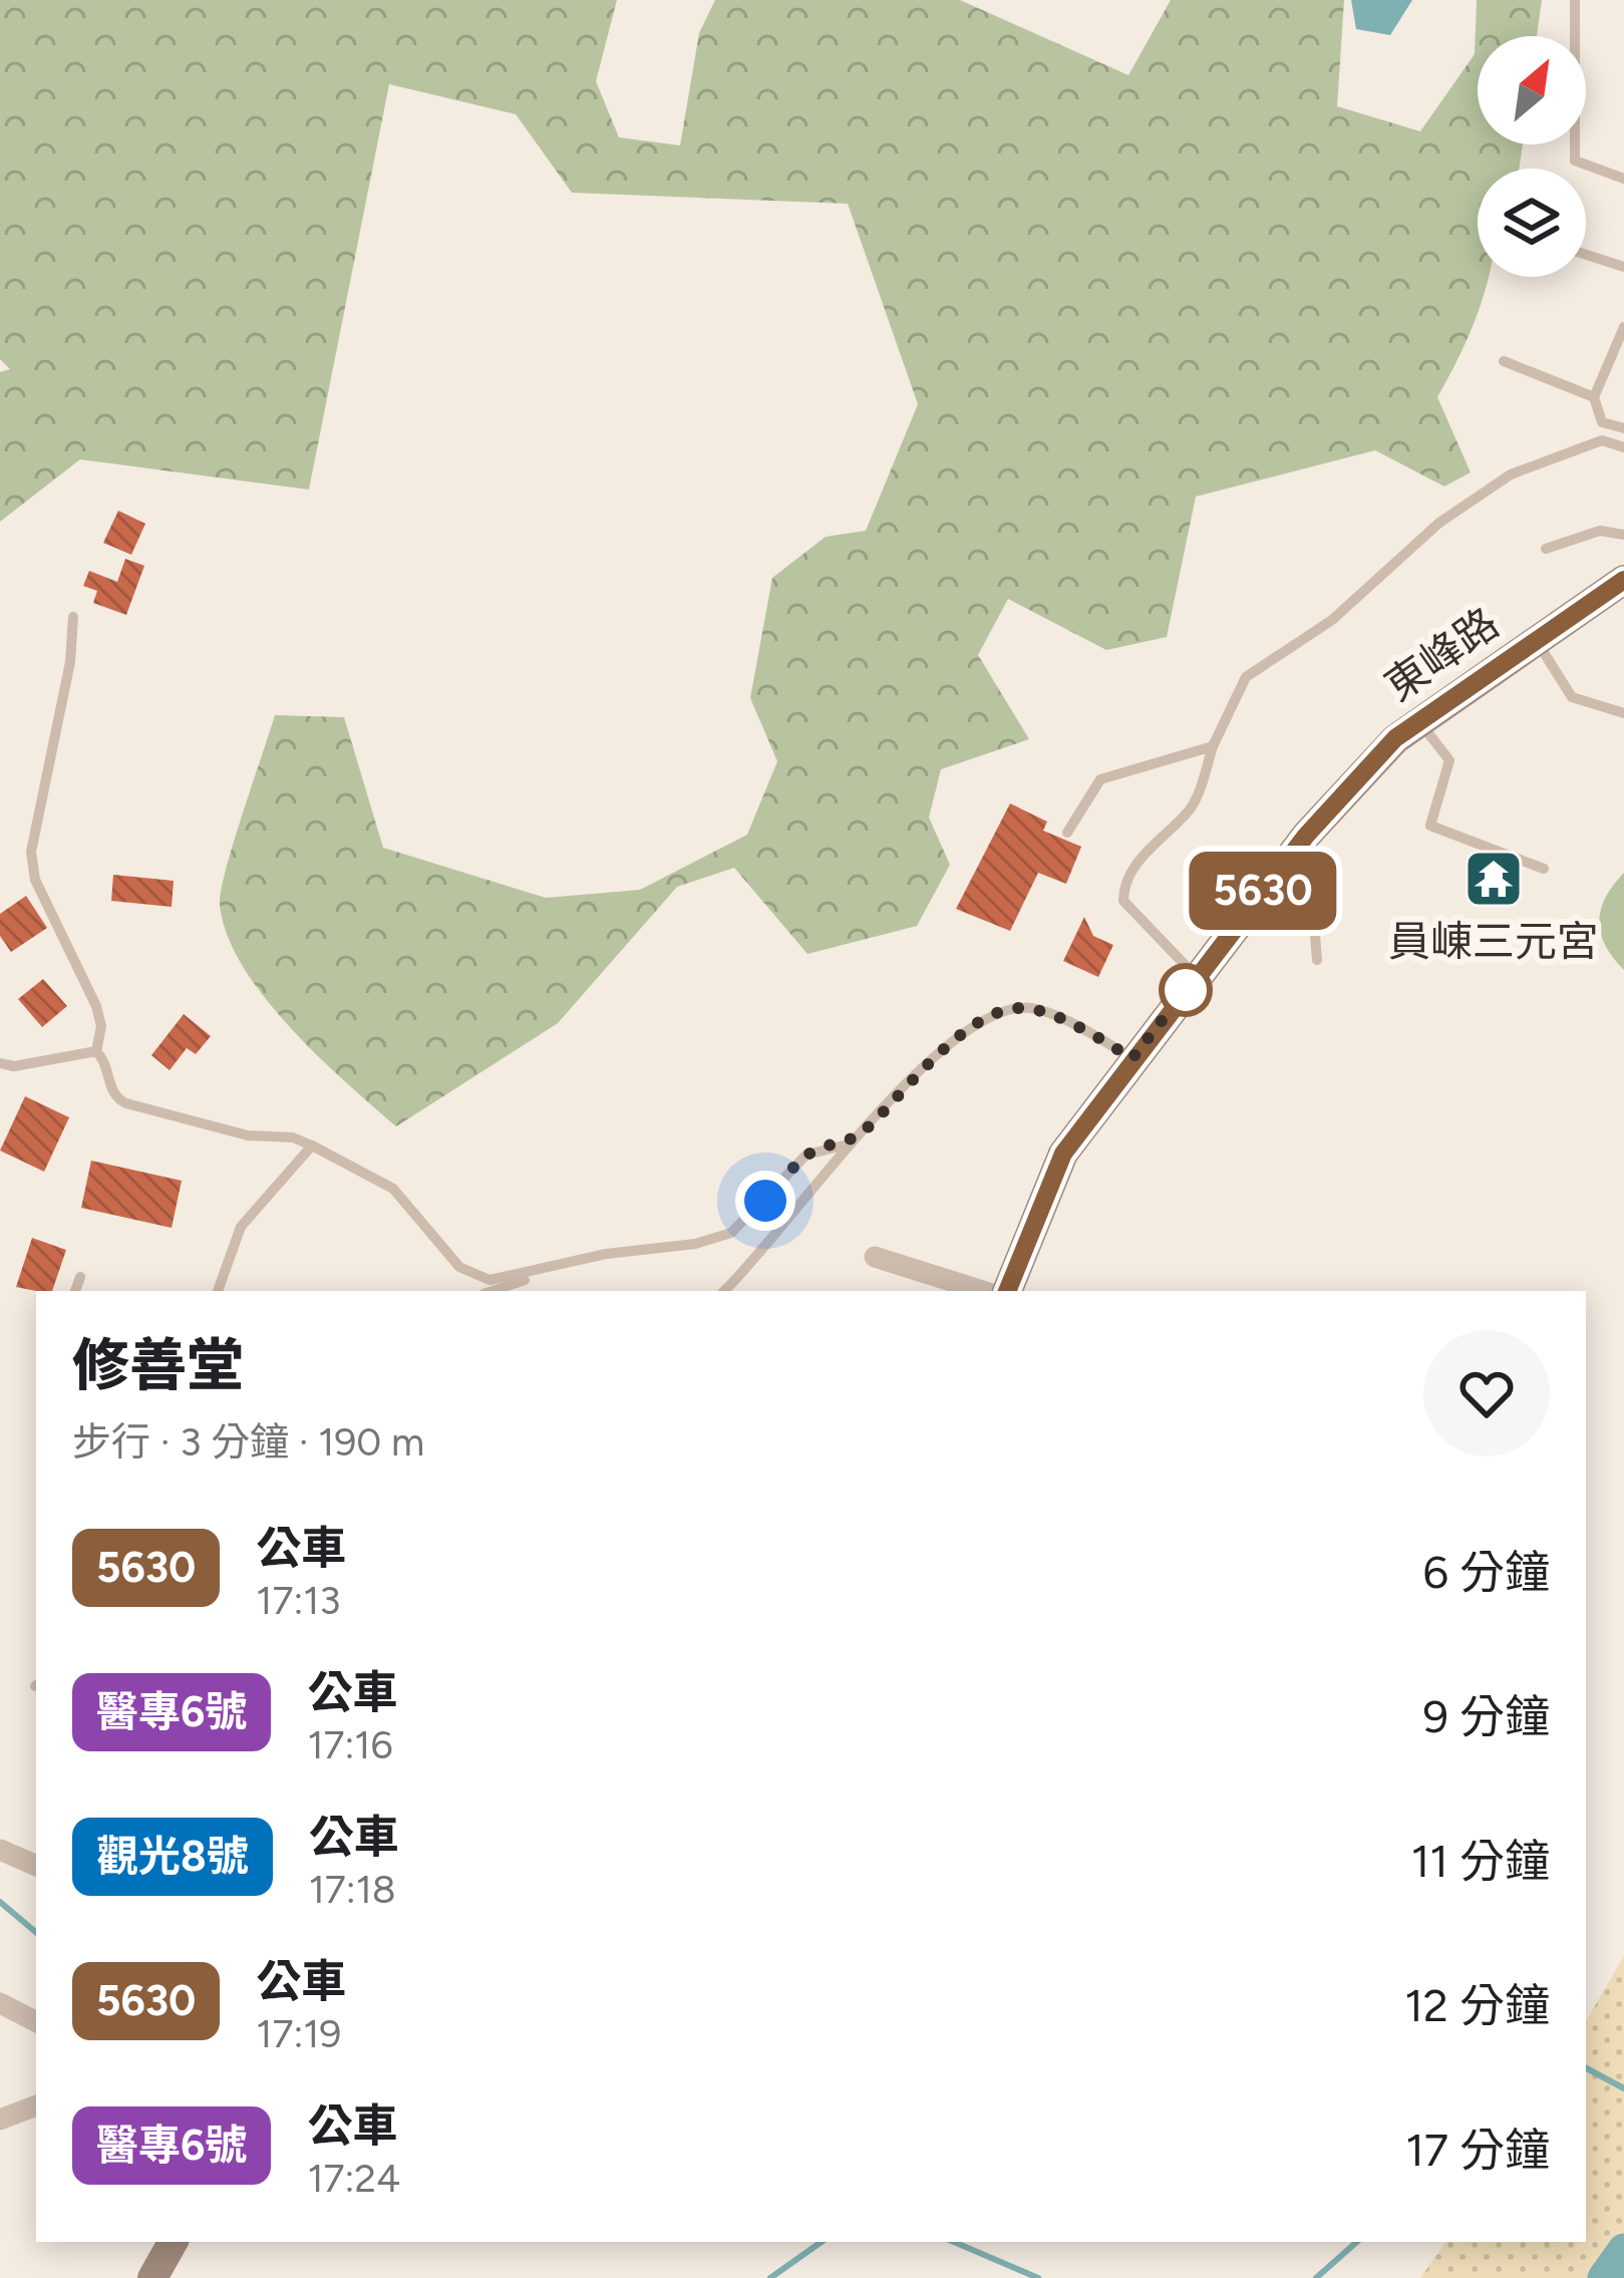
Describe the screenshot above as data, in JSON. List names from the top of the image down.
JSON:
{
  "streets": {
    "main road": ["東峰路"]
  },
  "places": {
    "temple": ["員崠三元宮"]
  },
  "lines": ["bus line 5630"],
  "north": "top right",
  "page": {
    "on_map": "5630",
    "heading": ["修善堂", "步行 · 3 分鐘 · 190 m"],
    "list": [
      {
        "mark": "5630",
        "name": "公車",
        "note": "17:13",
        "value": "6 分鐘"
      },
      {
        "mark": "醫專6號",
        "name": "公車",
        "note": "17:16",
        "value": "9 分鐘"
      },
      {
        "mark": "觀光8號",
        "name": "公車",
        "note": "17:18",
        "value": "11 分鐘"
      },
      {
        "mark": "5630",
        "name": "公車",
        "note": "17:19",
        "value": "12 分鐘"
      },
      {
        "mark": "醫專6號",
        "name": "公車",
        "note": "17:24",
        "value": "17 分鐘"
      }
    ]
  }
}
